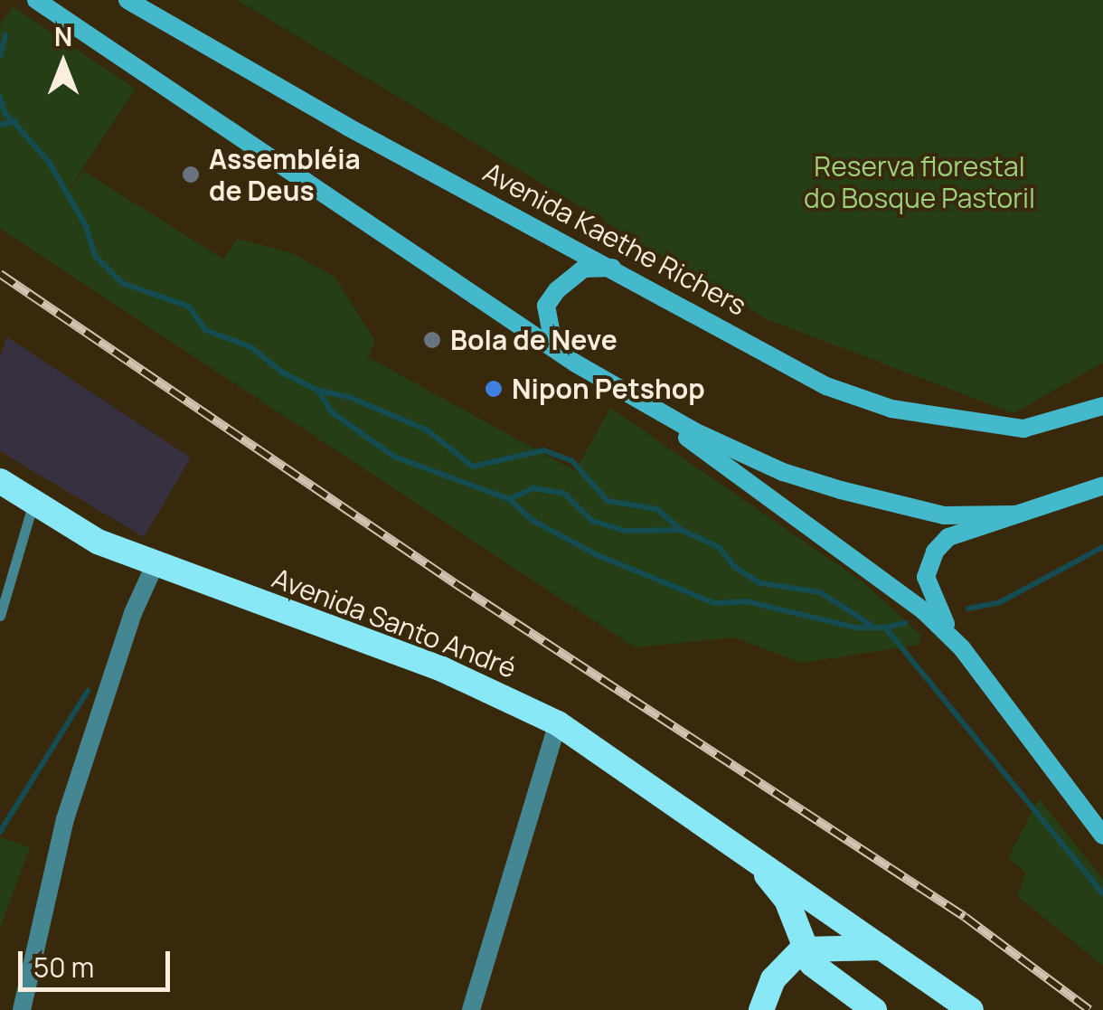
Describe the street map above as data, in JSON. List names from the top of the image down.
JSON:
{
  "streets": {
    "highway": ["Avenida Santo André"],
    "main road": ["Avenida Kaethe Richers"]
  },
  "parks": ["Reserva florestal do Bosque Pastoril"],
  "places": ["Assembléia de Deus", "Bola de Neve", "Nipon Petshop"],
  "scale_bar": "50 m",
  "north": "top"
}
